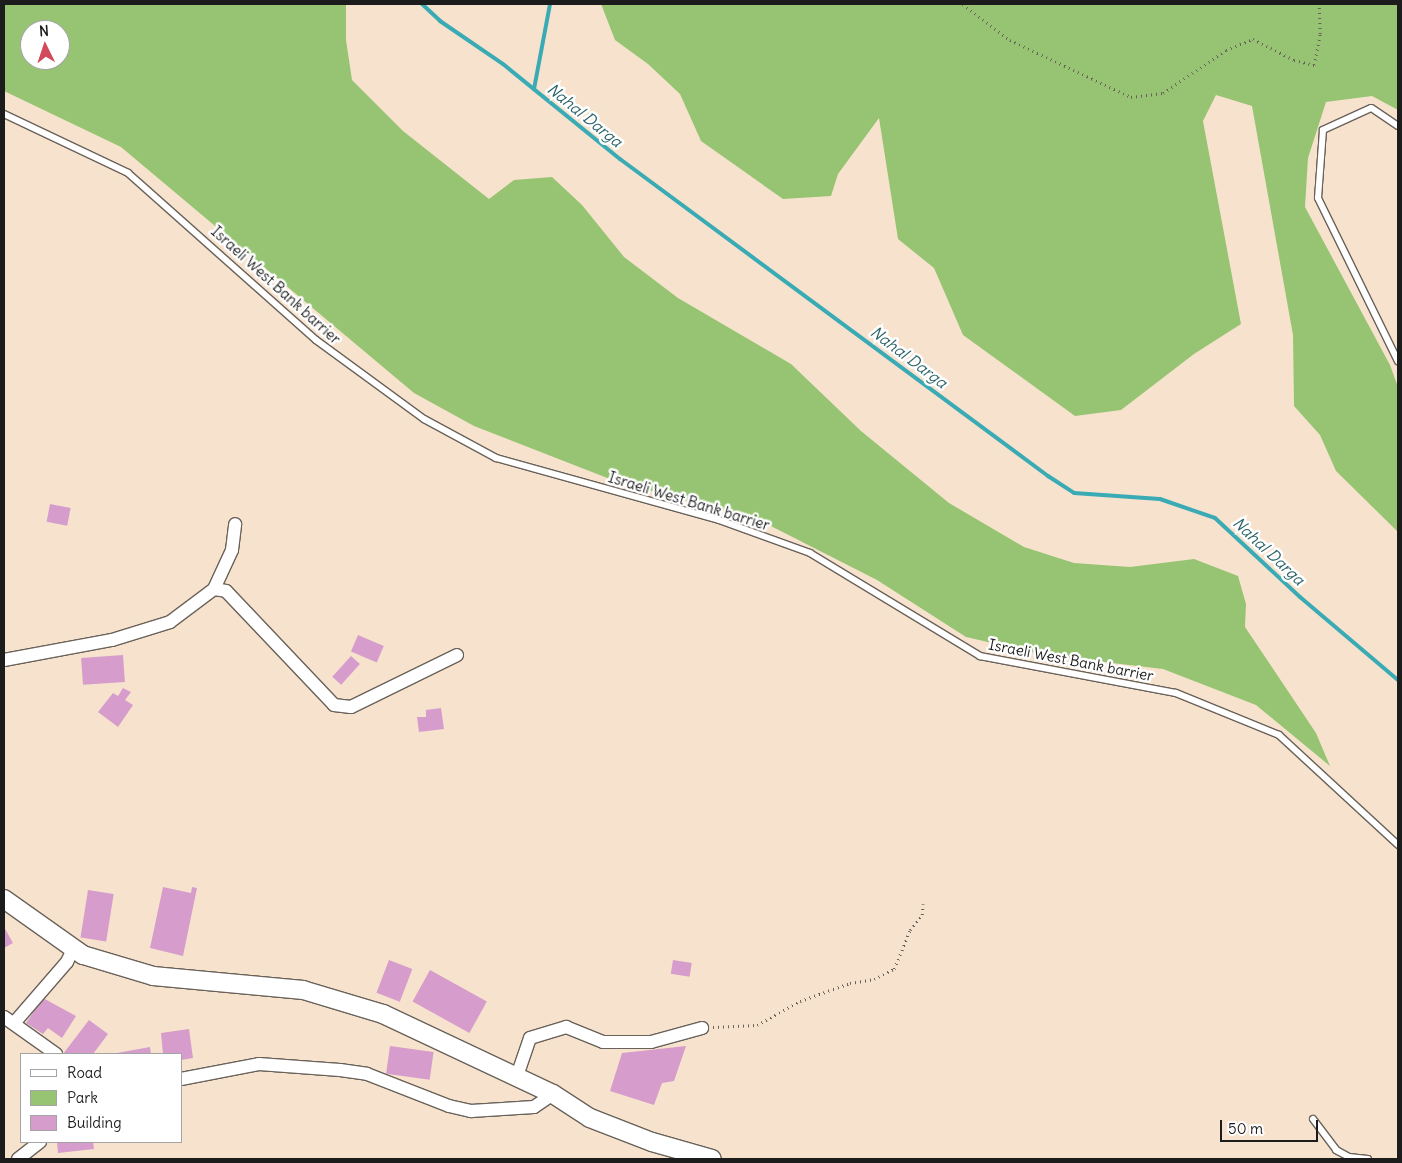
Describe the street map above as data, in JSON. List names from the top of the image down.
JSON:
{
  "streets": {
    "lane": ["Israeli West Bank barrier"]
  },
  "water": ["Nahal Darga"],
  "legend": ["Road", "Park", "Building"],
  "scale_bar": "50 m",
  "north": "top"
}
